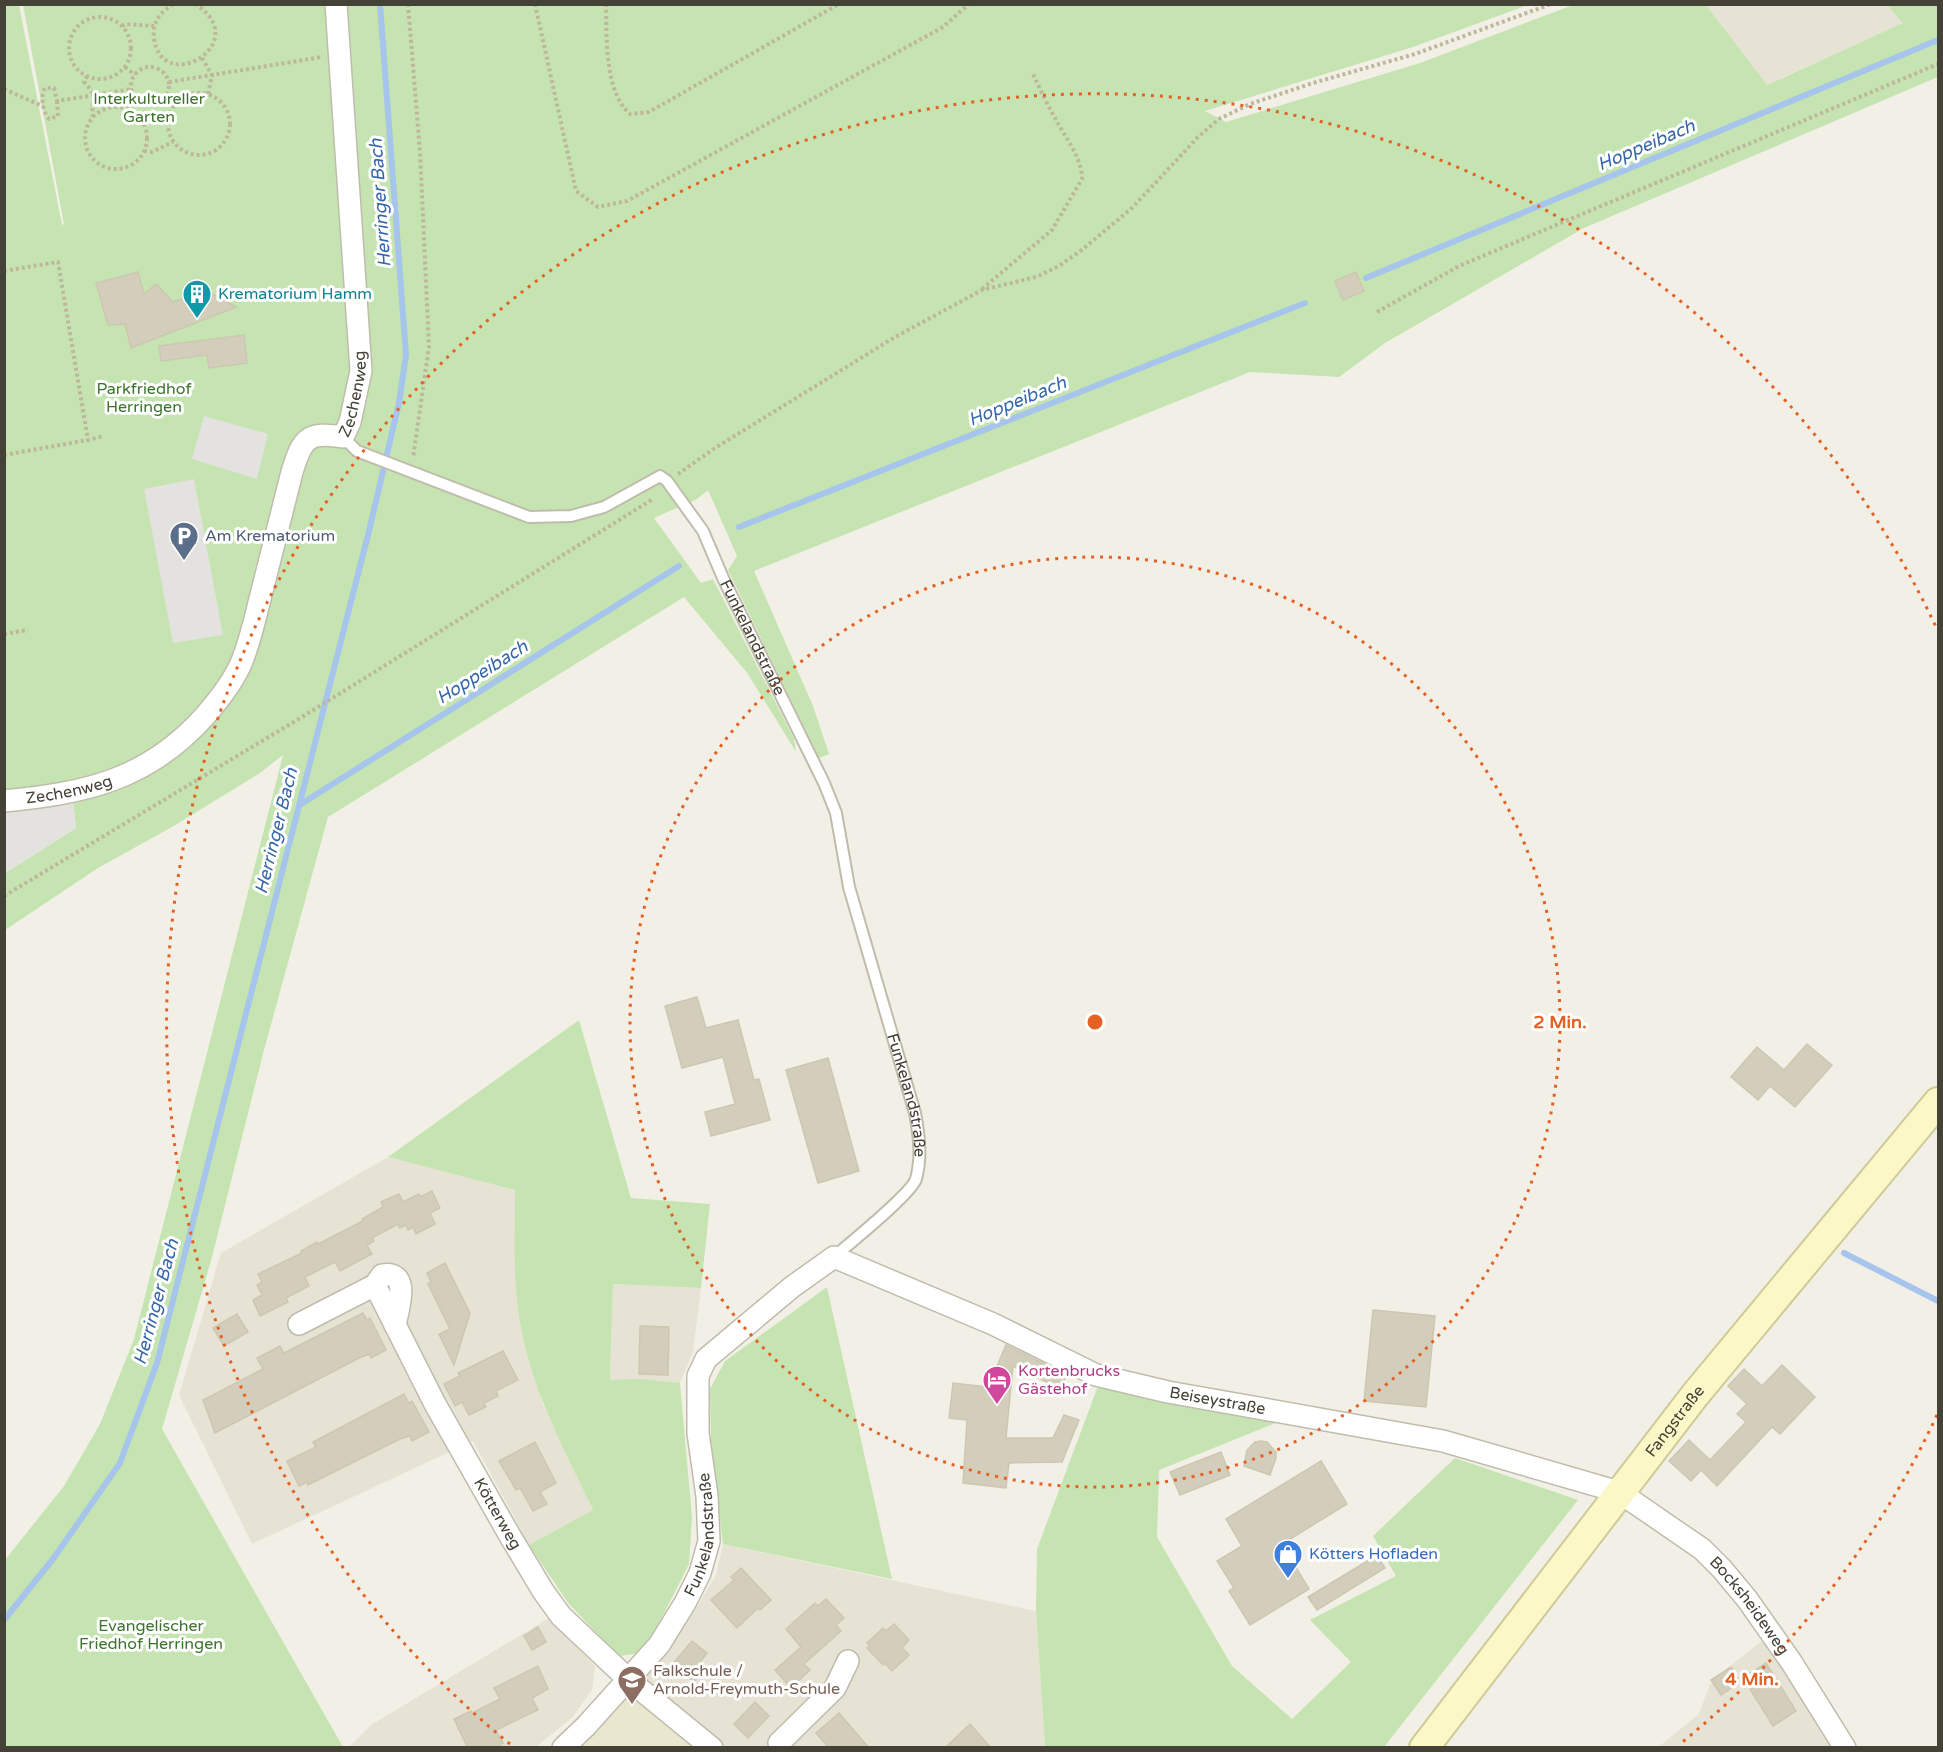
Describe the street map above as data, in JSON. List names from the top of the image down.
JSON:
{
  "streets": {
    "main road": ["Fangstraße"],
    "street": [
      "Zechenweg",
      "Funkelandstraße",
      "Beiseystraße",
      "Kötterweg",
      "Bocksheideweg"
    ]
  },
  "crossings": [
    ["Funkelandstraße", "Beiseystraße"],
    ["Funkelandstraße", "Kötterweg"],
    ["Beiseystraße", "Fangstraße"],
    ["Beiseystraße", "Bocksheideweg"],
    ["Fangstraße", "Bocksheideweg"]
  ],
  "water": ["Hoppeibach", "Herringer Bach"],
  "parks": ["Interkultureller Garten", "Parkfriedhof Herringen", "Evangelischer Friedhof Herringen"],
  "places": {
    "building": ["Krematorium Hamm"],
    "parking": ["Am Krematorium"],
    "hotel": ["Kortenbrucks Gästehof"],
    "shop": ["Kötters Hofladen"],
    "school or university": ["Falkschule / Arnold-Freymuth-Schule"]
  },
  "rings": ["2 Min.", "4 Min."]
}
